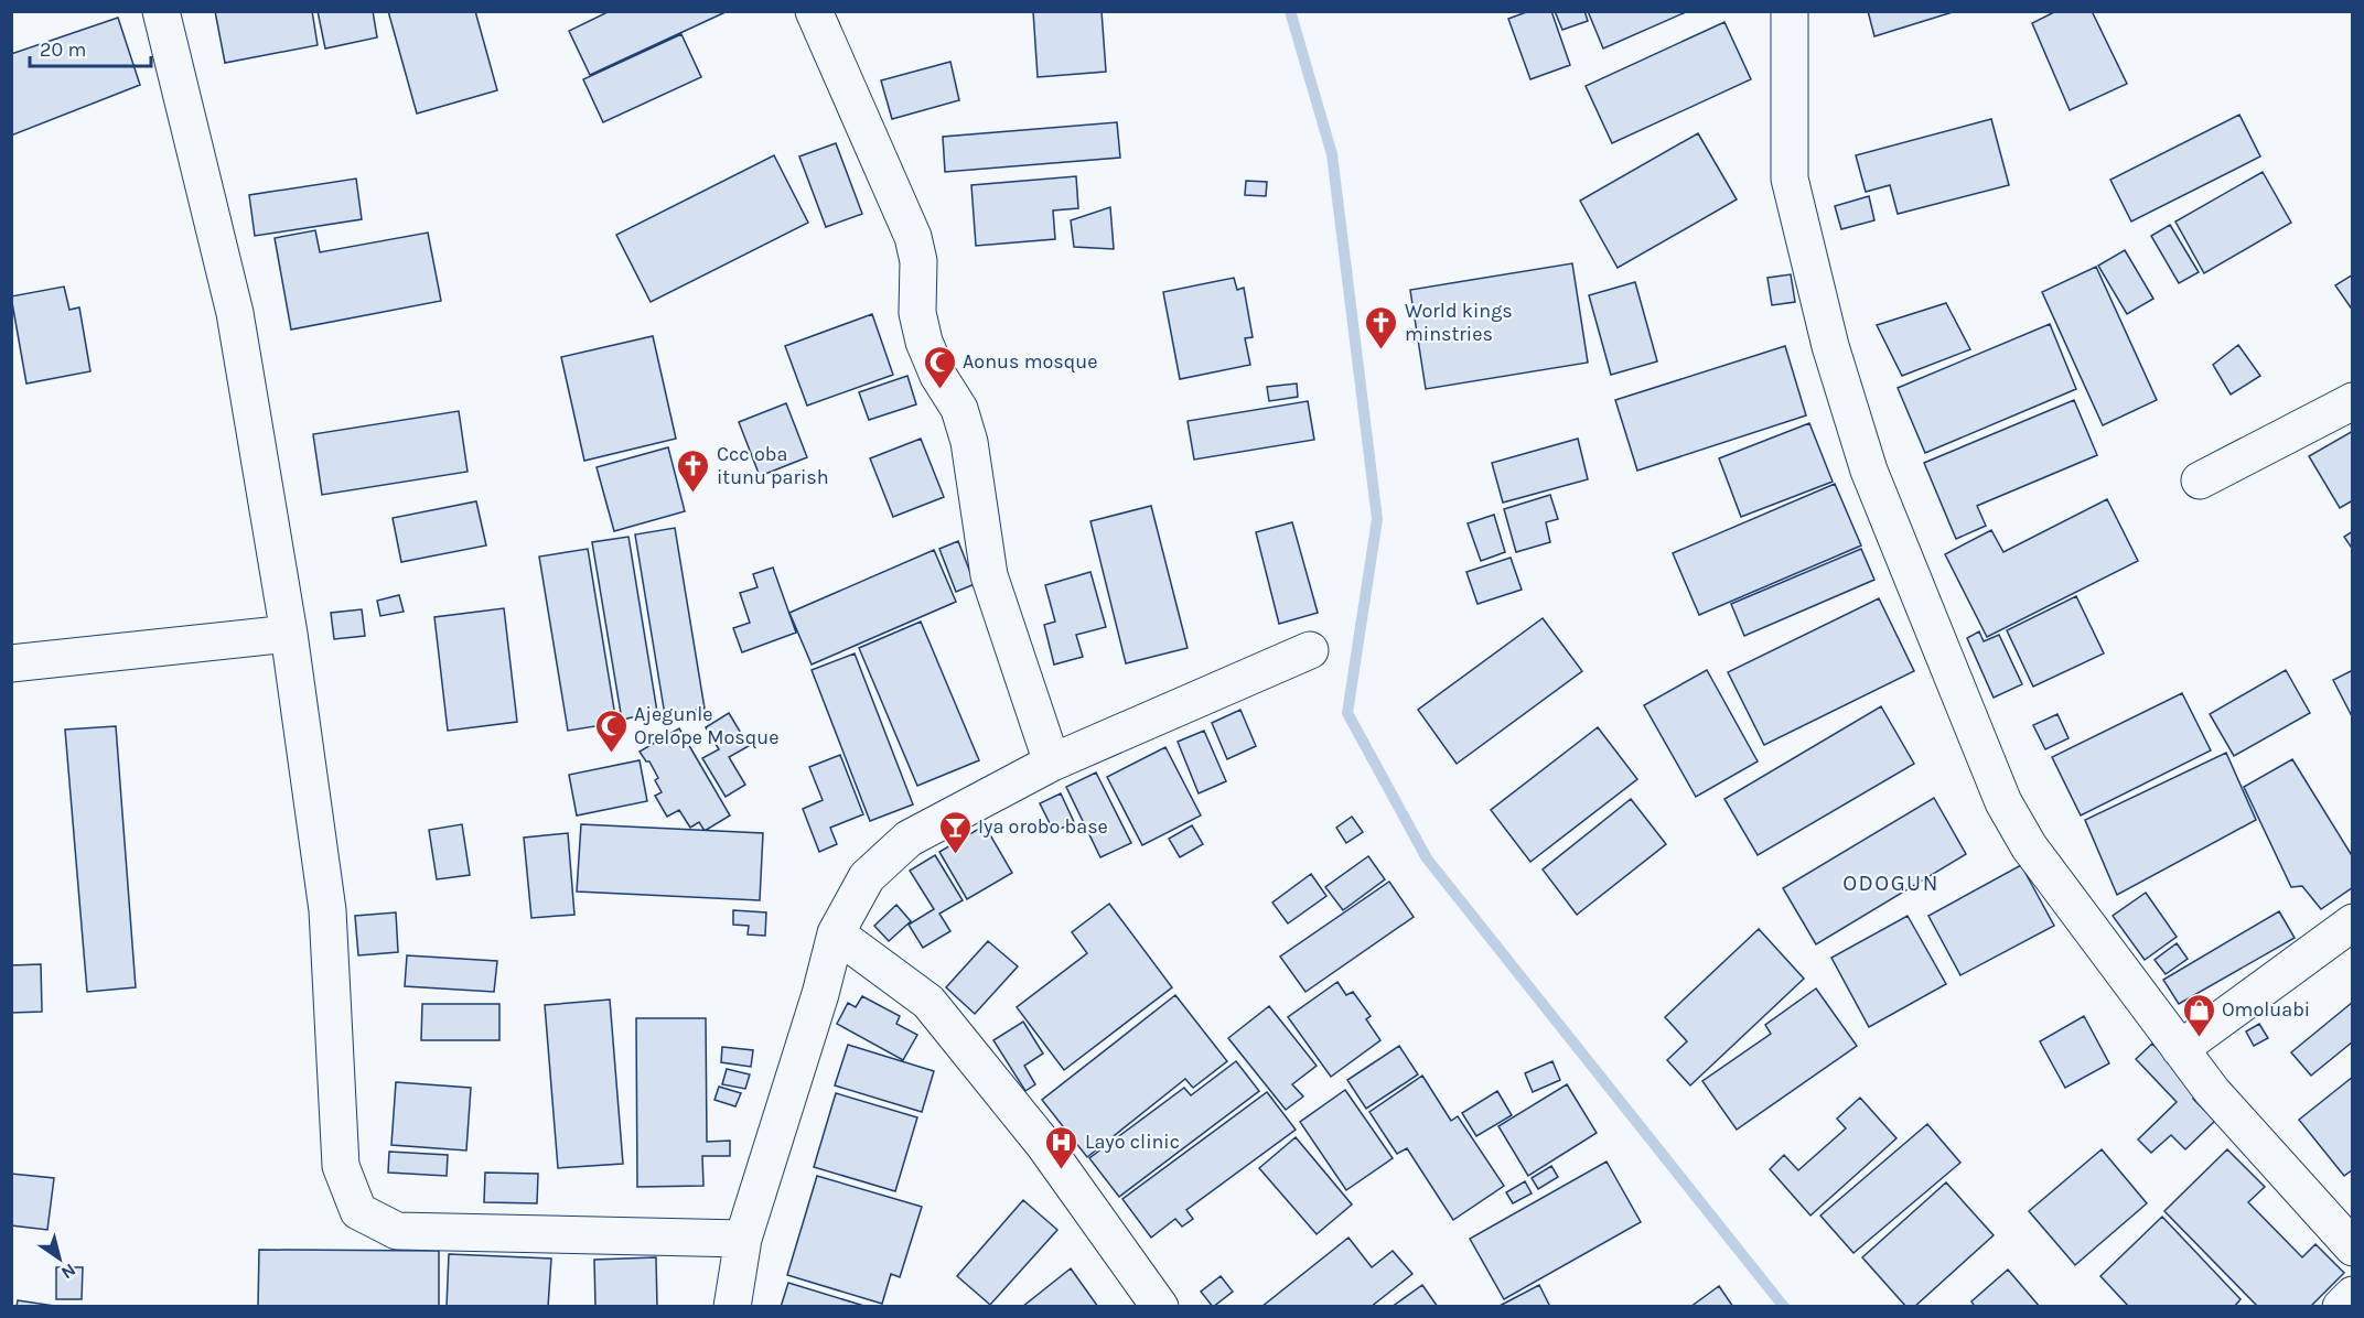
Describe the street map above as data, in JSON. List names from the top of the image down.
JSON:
{
  "districts": ["ODOGUN"],
  "places": {
    "church": ["World kings minstries", "Ccc oba itunu parish"],
    "mosque": ["Aonus mosque", "Ajegunle Orelope Mosque"],
    "bar": ["Iya orobo base"],
    "shop": ["Omoluabi"],
    "hospital": ["Layo clinic"]
  },
  "scale_bar": "20 m",
  "north": "bottom right"
}
